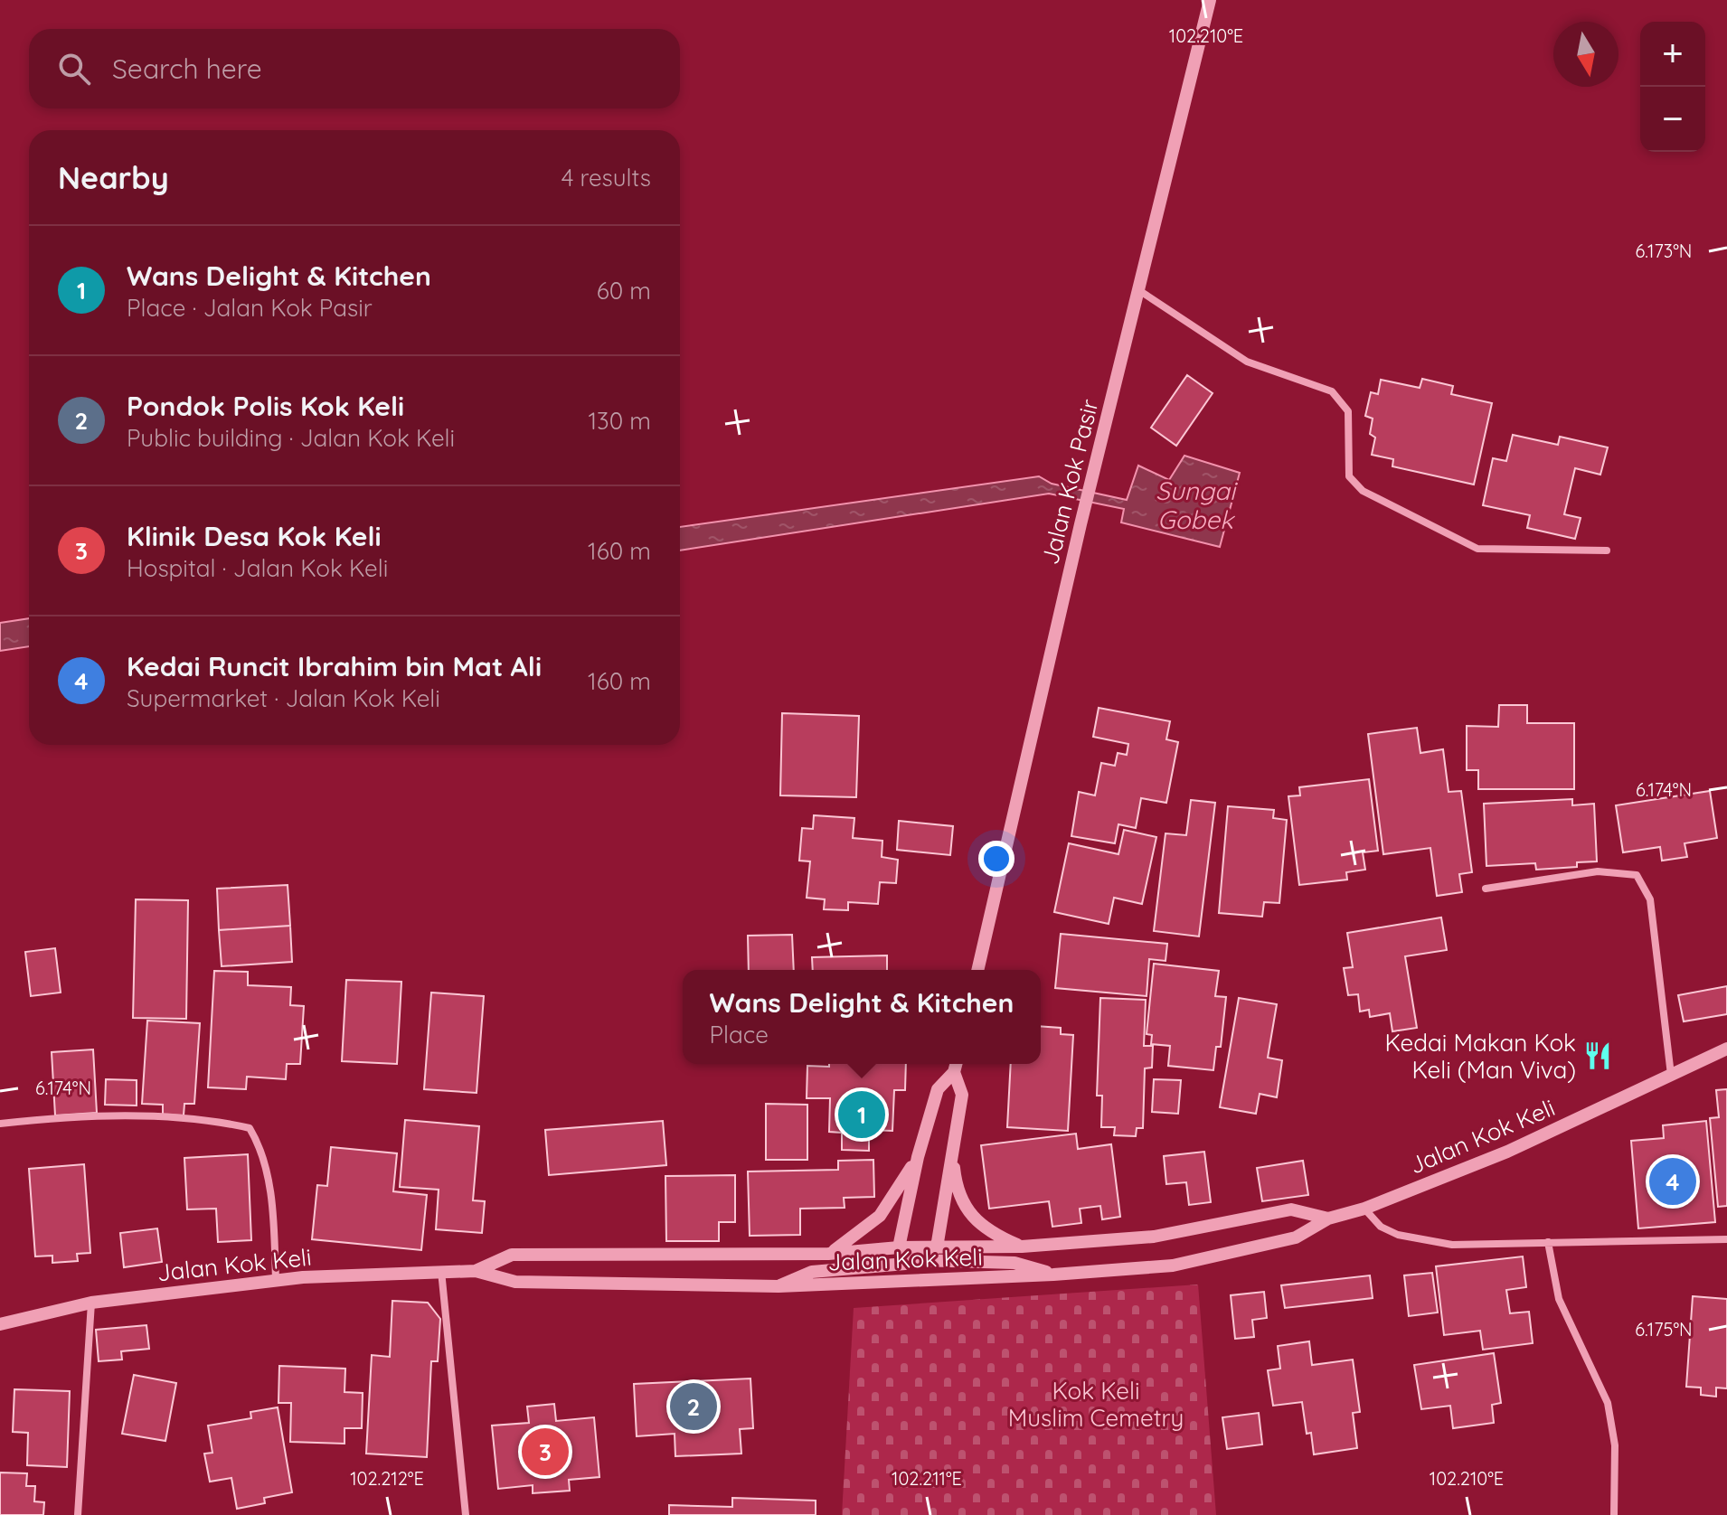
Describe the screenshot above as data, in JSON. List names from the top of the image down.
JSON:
{
  "streets": {
    "street": ["Jalan Kok Pasir", "Jalan Kok Keli"]
  },
  "water": ["Sungai Gobek"],
  "parks": ["Kok Keli Muslim Cemetry"],
  "places": {
    "restaurant": ["Kedai Makan Kok Keli (Man Viva)"]
  },
  "north": "bottom",
  "page": {
    "map_buttons": ["+", "−"],
    "search": "Search here",
    "heading": ["Nearby", "4 results"],
    "list": [
      {
        "mark": "1",
        "name": "Wans Delight & Kitchen",
        "note": "Place · Jalan Kok Pasir",
        "value": "60 m"
      },
      {
        "mark": "2",
        "name": "Pondok Polis Kok Keli",
        "note": "Public building · Jalan Kok Keli",
        "value": "130 m"
      },
      {
        "mark": "3",
        "name": "Klinik Desa Kok Keli",
        "note": "Hospital · Jalan Kok Keli",
        "value": "160 m"
      },
      {
        "mark": "4",
        "name": "Kedai Runcit Ibrahim bin Mat Ali",
        "note": "Supermarket · Jalan Kok Keli",
        "value": "160 m"
      }
    ],
    "popup": ["Wans Delight & Kitchen", "Place"],
    "pins": [
      "1",
      "4",
      "2",
      "3"
    ]
  },
  "coordinates": [
    "102.210°E",
    "6.173°N",
    "6.174°N",
    "6.175°N",
    "102.212°E",
    "102.211°E"
  ]
}
